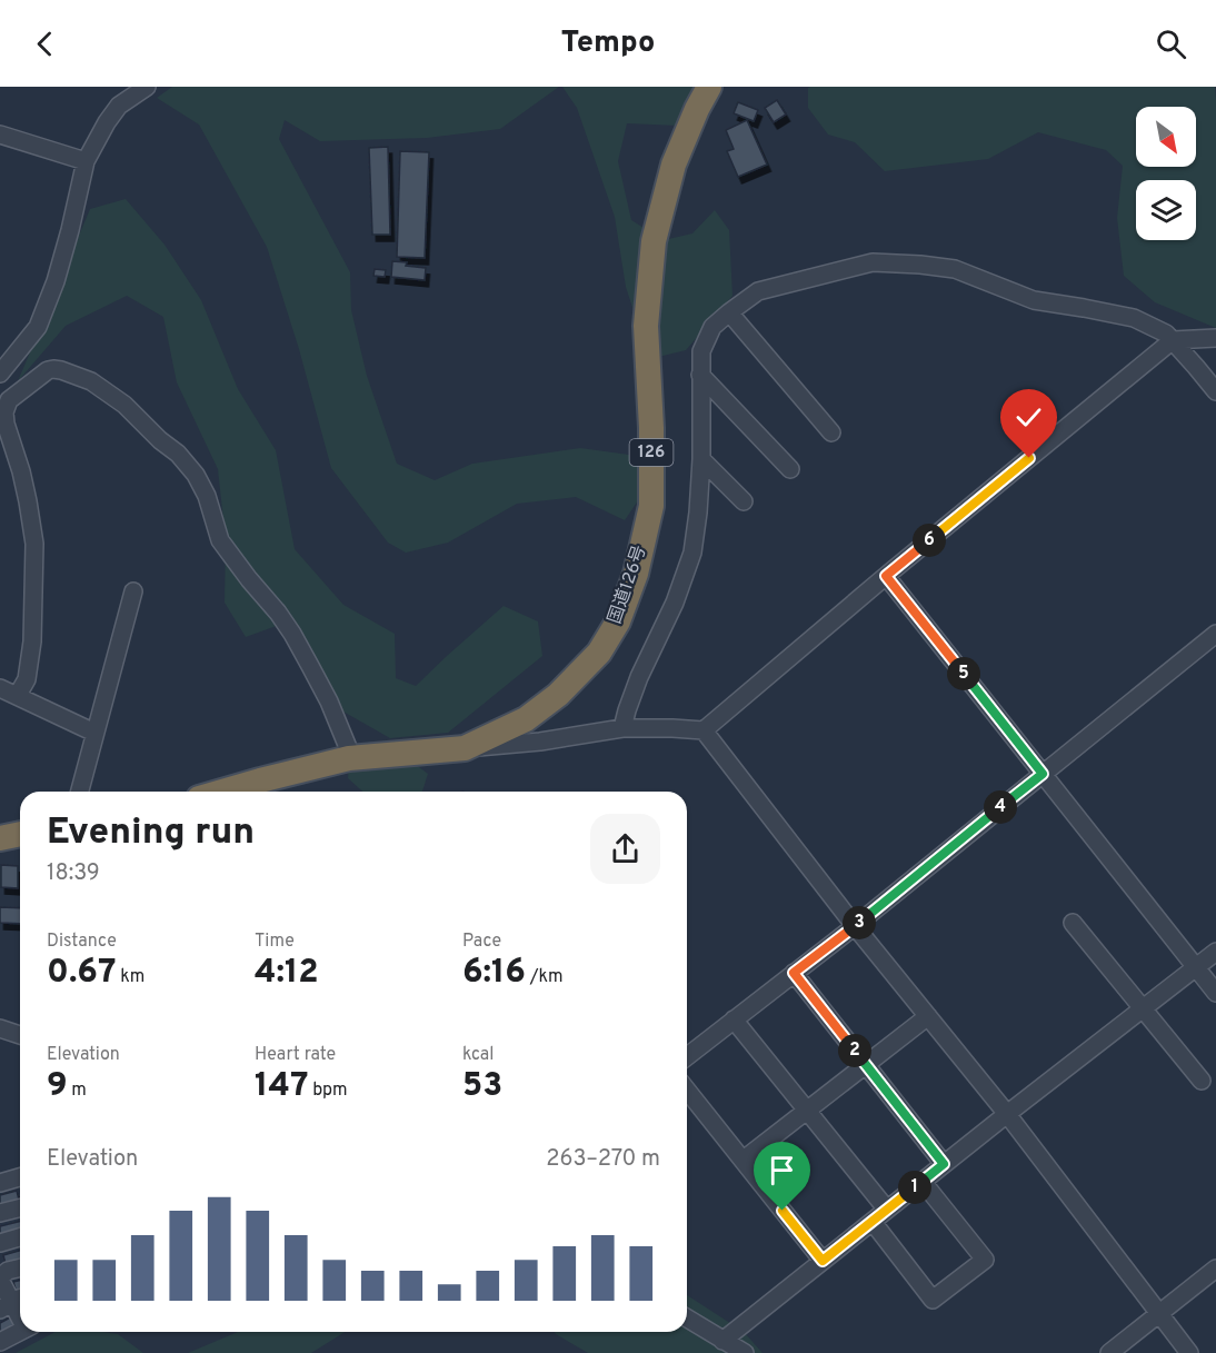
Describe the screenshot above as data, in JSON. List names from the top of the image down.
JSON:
{
  "streets": {
    "highway": ["126", "国道126号"]
  },
  "north": "bottom right",
  "page": {
    "header": "Tempo",
    "pins": [
      "6",
      "5",
      "4",
      "3",
      "2",
      "1"
    ],
    "heading": ["Evening run", "18:39"],
    "stats": [
      ["Distance", "0.67 km"],
      ["Time", "4:12"],
      ["Pace", "6:16 /km"],
      ["Elevation", "9 m"],
      ["Heart rate", "147 bpm"],
      ["kcal", "53"]
    ],
    "chart": ["Elevation", "263–270 m"]
  }
}
